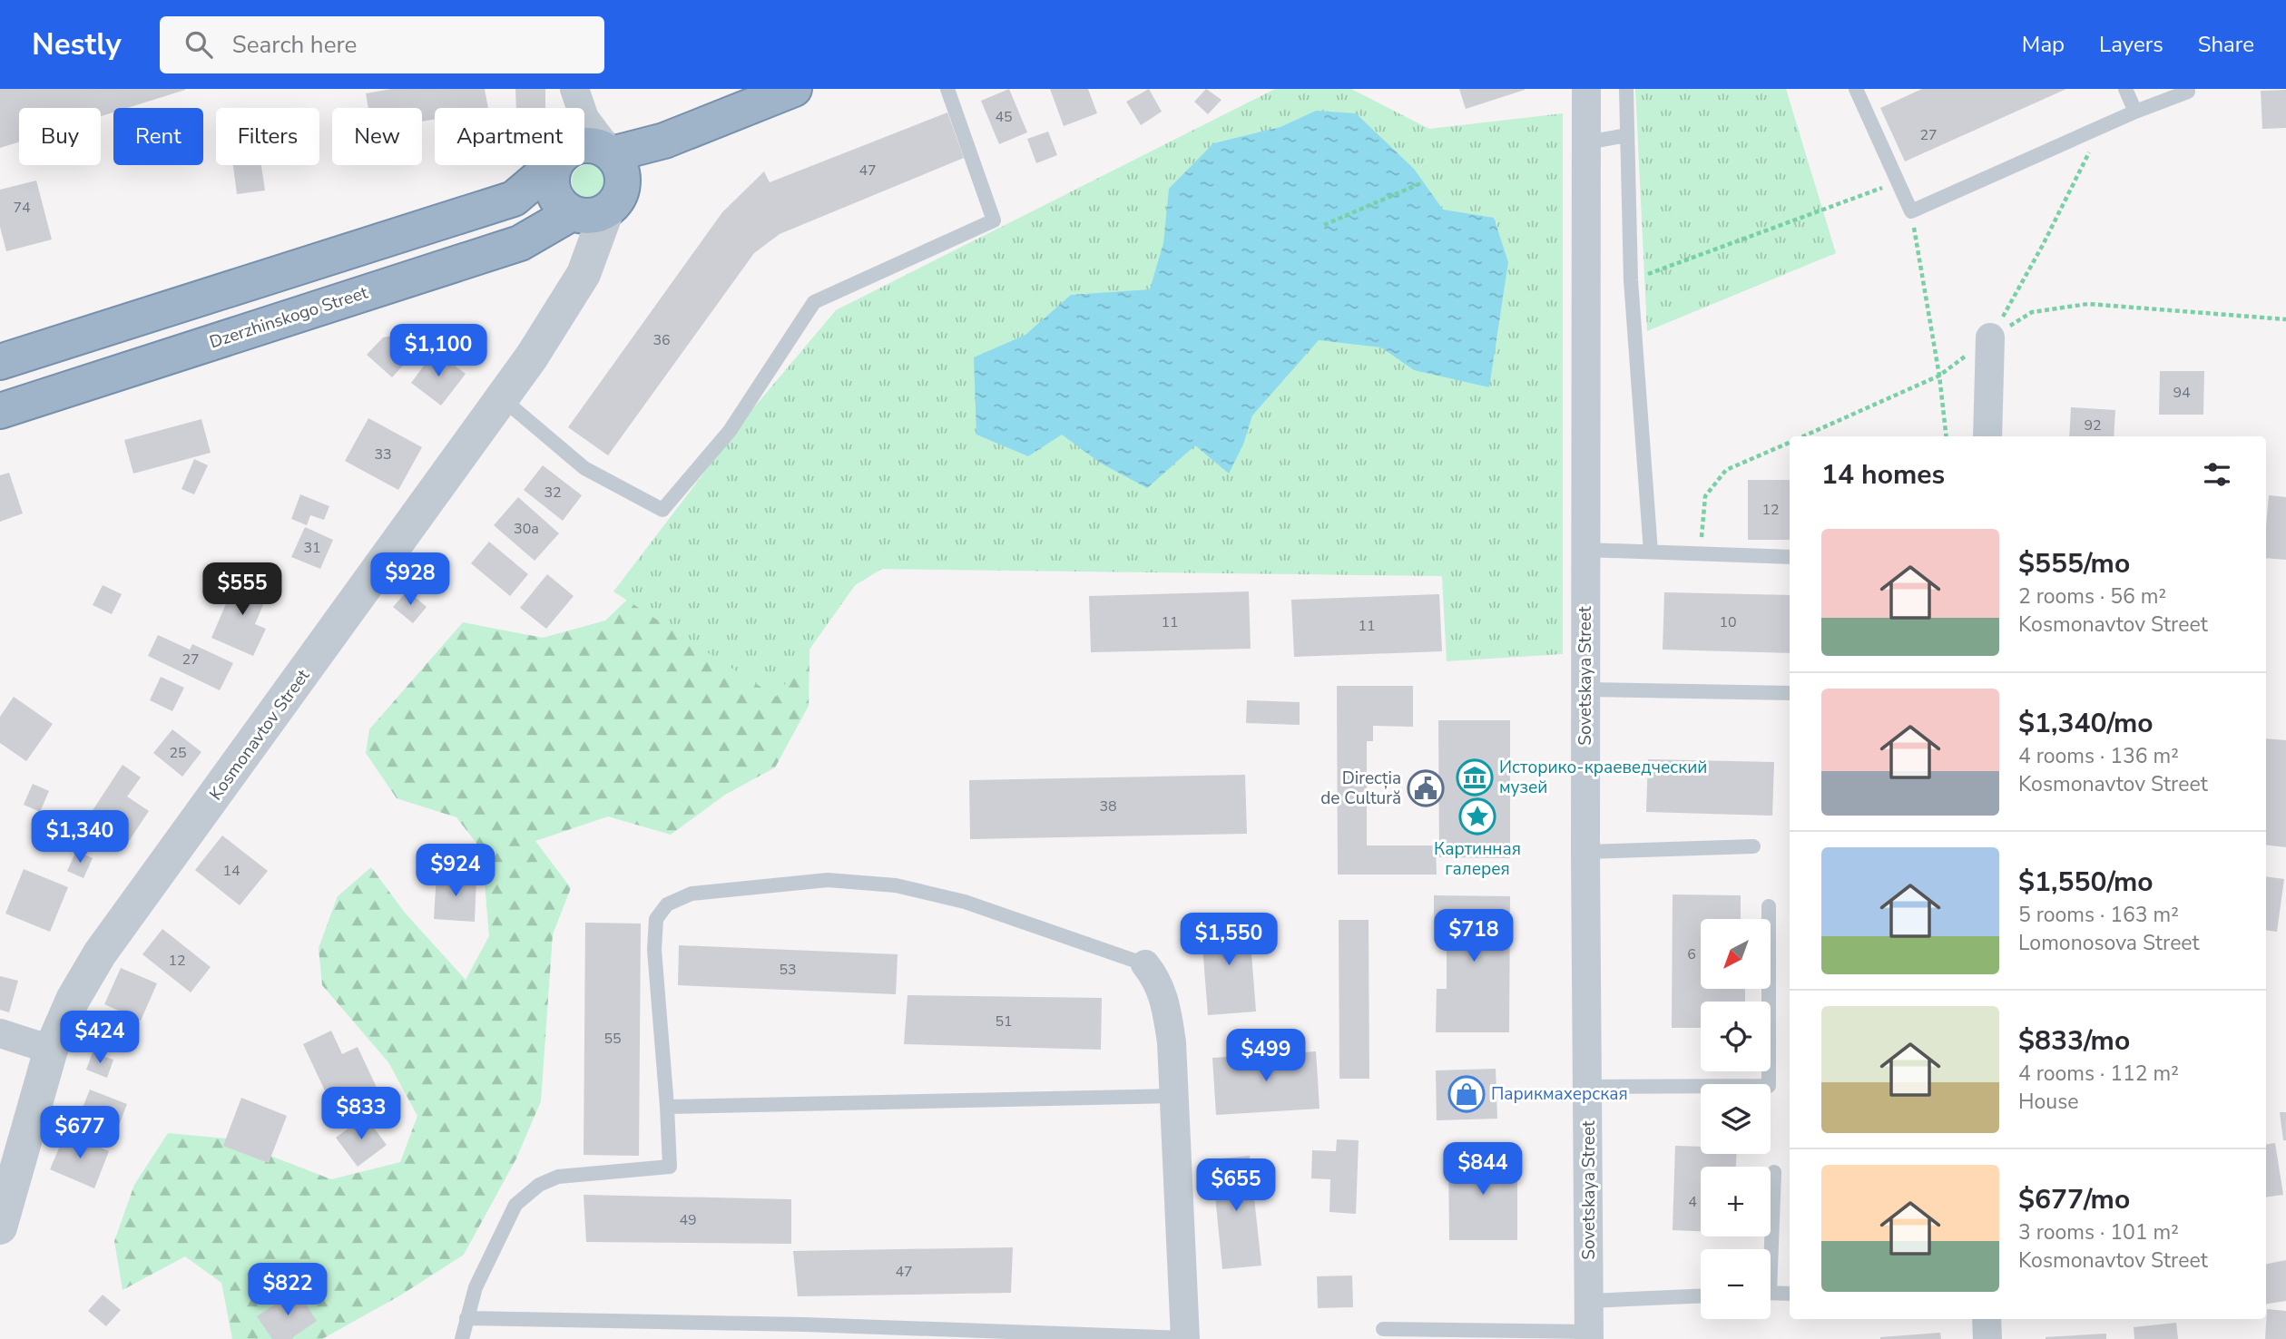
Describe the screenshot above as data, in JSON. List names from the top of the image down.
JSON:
{
  "streets": {
    "highway": ["Dzerzhinskogo Street"],
    "street": ["Sovetskaya Street", "Kosmonavtov Street"]
  },
  "places": {
    "museum": ["Историко-краеведческий музей"],
    "public building": ["Direcția de Cultură"],
    "place": ["Картинная галерея"],
    "shop": ["Парикмахерская"]
  },
  "house_numbers": [
    "45",
    "27",
    "47",
    "74",
    "36",
    "94",
    "92",
    "33",
    "32",
    "12",
    "30а",
    "31",
    "11",
    "10",
    "11",
    "27",
    "25",
    "38",
    "14",
    "6",
    "12",
    "53",
    "51",
    "55",
    "4",
    "49",
    "47"
  ],
  "north": "bottom left",
  "page": {
    "header": "Nestly",
    "search": "Search here",
    "nav": ["Map", "Layers", "Share"],
    "chip": [
      "Buy",
      "Rent",
      "Filters",
      "New",
      "Apartment"
    ],
    "price": [
      "$1,100",
      "$928",
      "$555",
      "$1,340",
      "$924",
      "$718",
      "$1,550",
      "$424",
      "$499",
      "$833",
      "$677",
      "$844",
      "$655",
      "$822"
    ],
    "heading": "14 homes",
    "list": [
      {
        "name": "$555/mo",
        "note": "2 rooms · 56 m² · Kosmonavtov Street"
      },
      {
        "name": "$1,340/mo",
        "note": "4 rooms · 136 m² · Kosmonavtov Street"
      },
      {
        "name": "$1,550/mo",
        "note": "5 rooms · 163 m² · Lomonosova Street"
      },
      {
        "name": "$833/mo",
        "note": "4 rooms · 112 m² · House"
      },
      {
        "name": "$677/mo",
        "note": "3 rooms · 101 m² · Kosmonavtov Street"
      }
    ],
    "map_buttons": ["+", "−"]
  }
}
